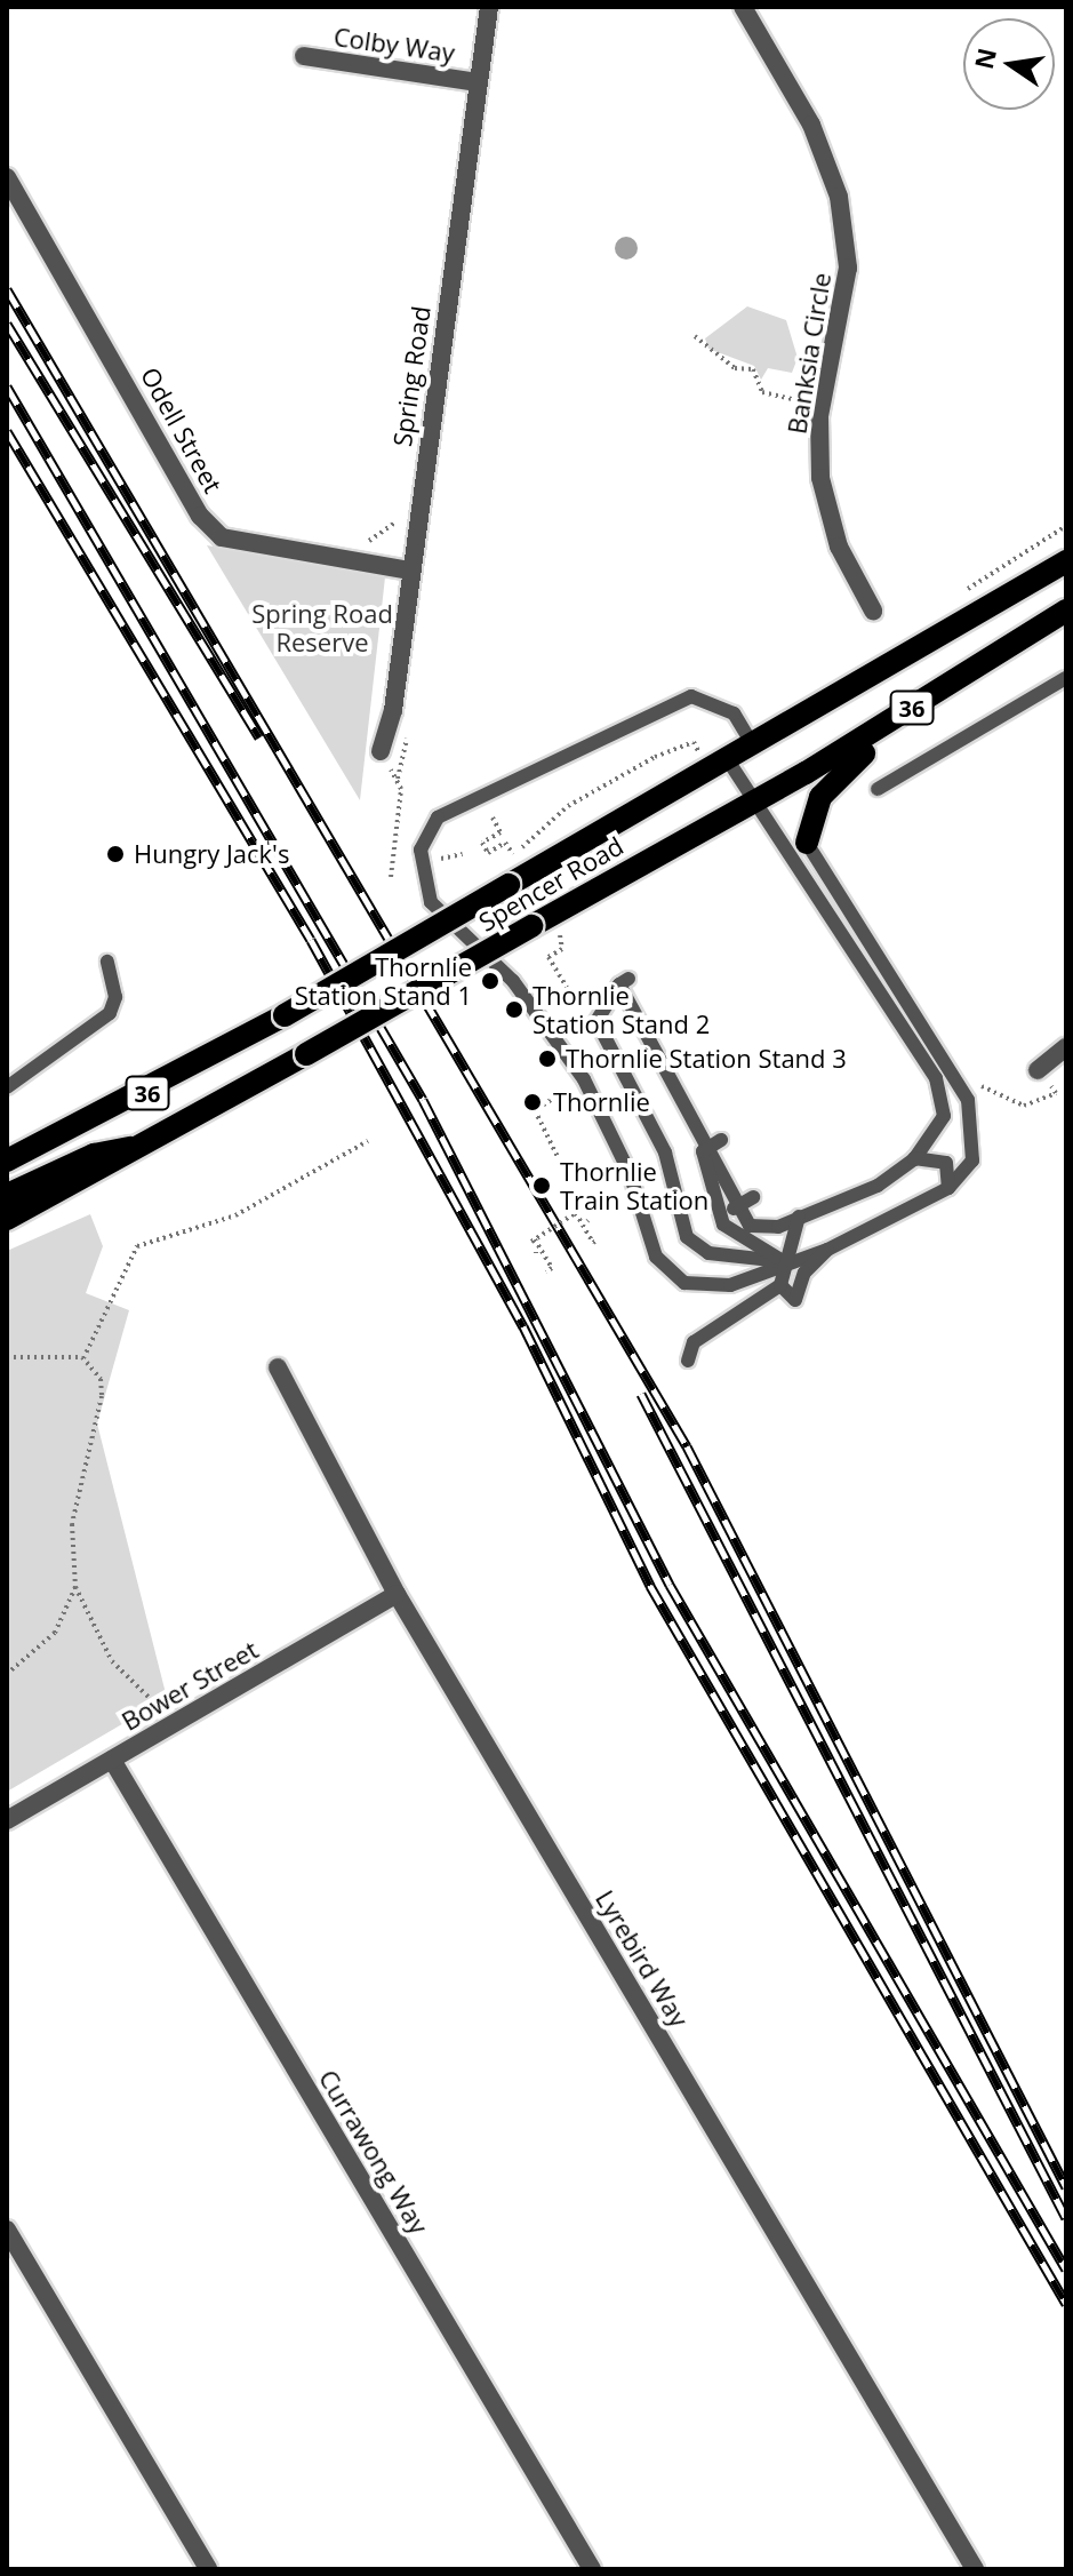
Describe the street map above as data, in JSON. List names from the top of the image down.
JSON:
{
  "streets": {
    "main road": ["36", "Spencer Road"],
    "street": [
      "Colby Way",
      "Banksia Circle",
      "Spring Road",
      "Odell Street",
      "Bower Street",
      "Lyrebird Way",
      "Currawong Way"
    ]
  },
  "crossings": [
    ["Colby Way", "Spring Road"],
    ["Spring Road", "Odell Street"],
    ["Bower Street", "Lyrebird Way"],
    ["Bower Street", "Currawong Way"]
  ],
  "parks": ["Spring Road Reserve"],
  "places": [
    "Hungry Jack's",
    "Thornlie Station Stand 1",
    "Thornlie Station Stand 2",
    "Thornlie Station Stand 3",
    "Thornlie",
    "Thornlie Train Station"
  ],
  "north": "left"
}
